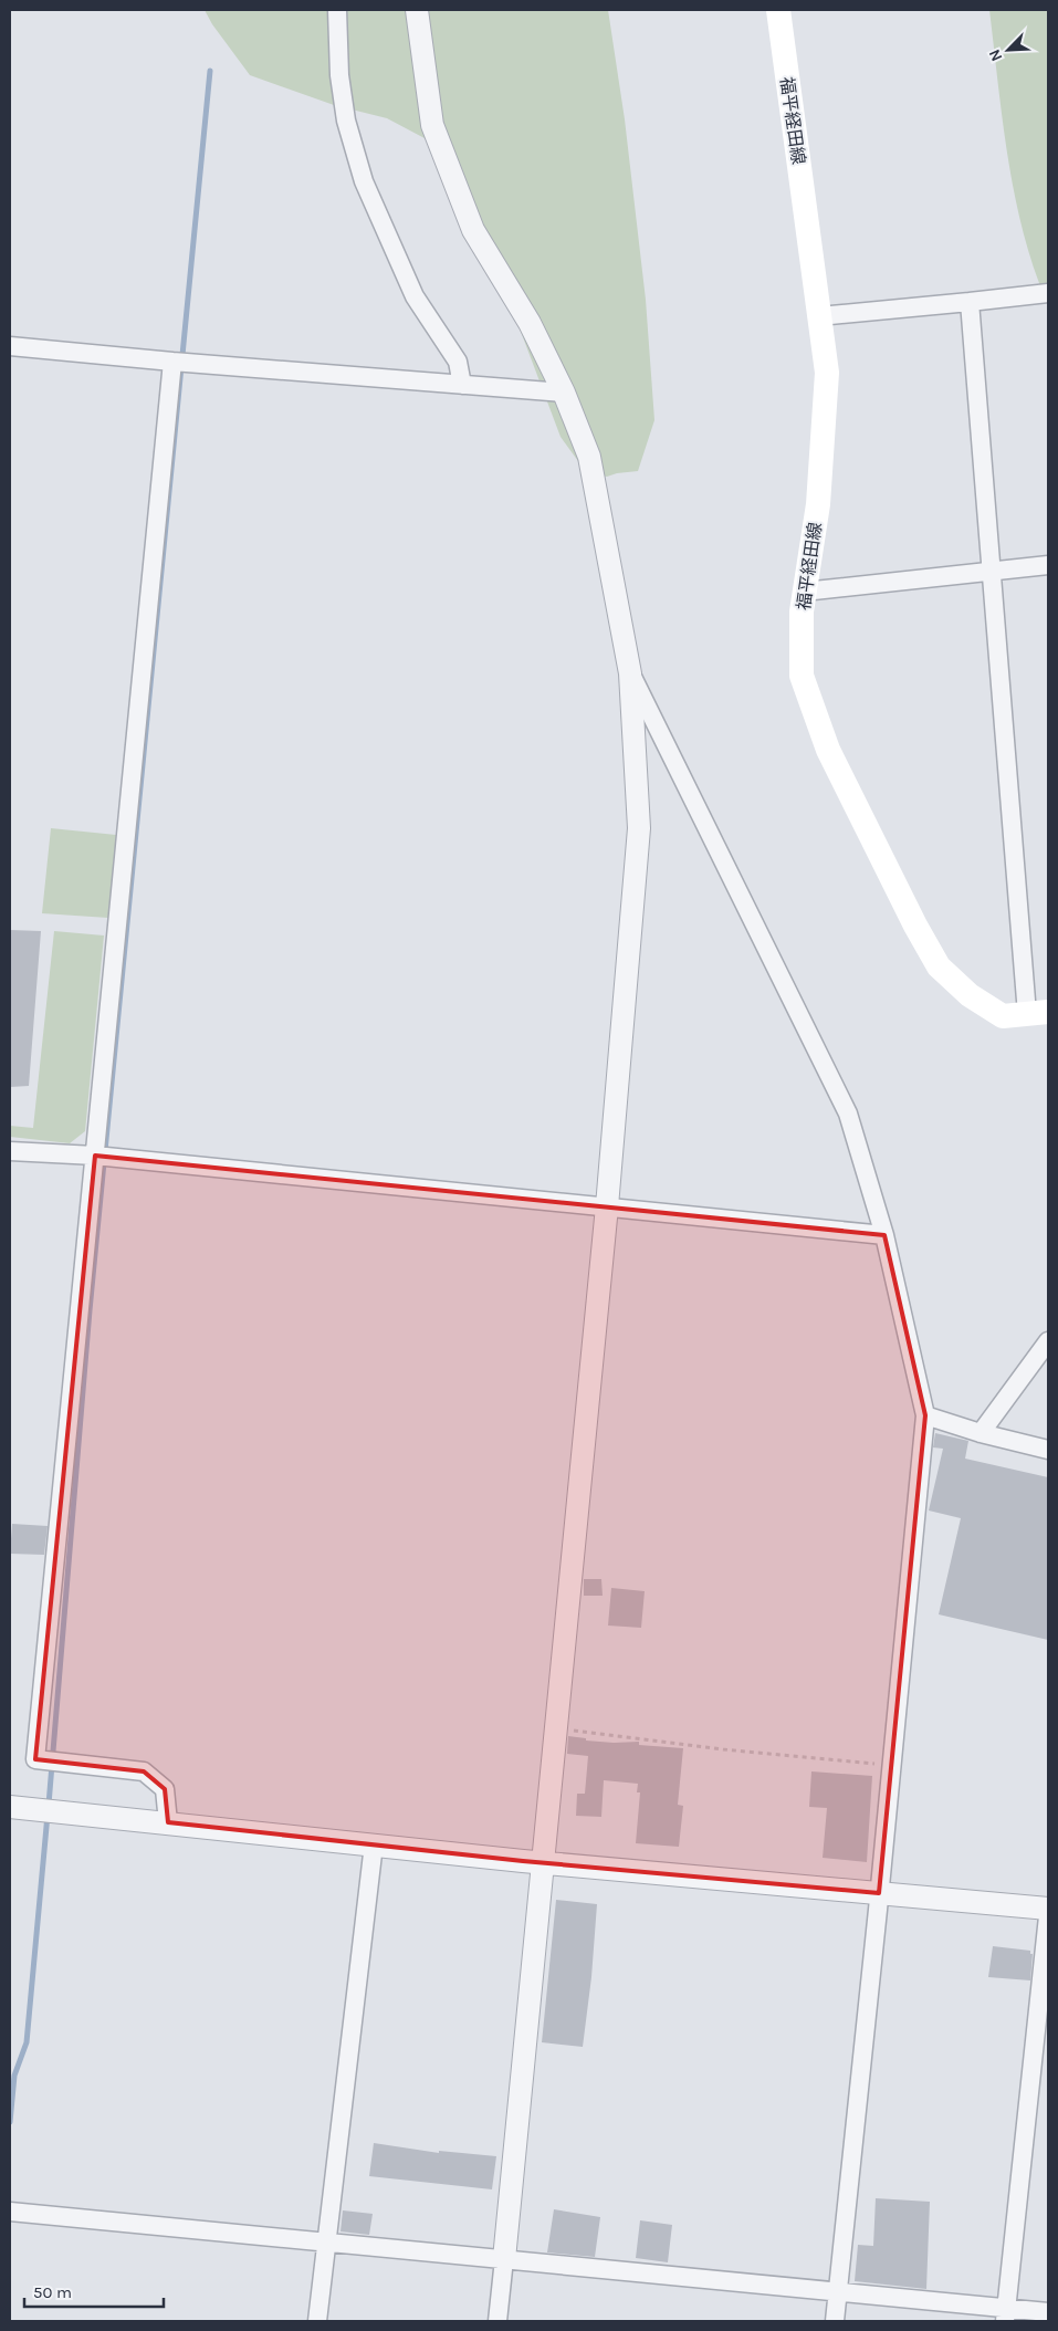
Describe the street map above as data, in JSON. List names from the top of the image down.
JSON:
{
  "streets": {
    "main road": ["福平経田線"]
  },
  "scale_bar": "50 m",
  "north": "bottom left"
}
